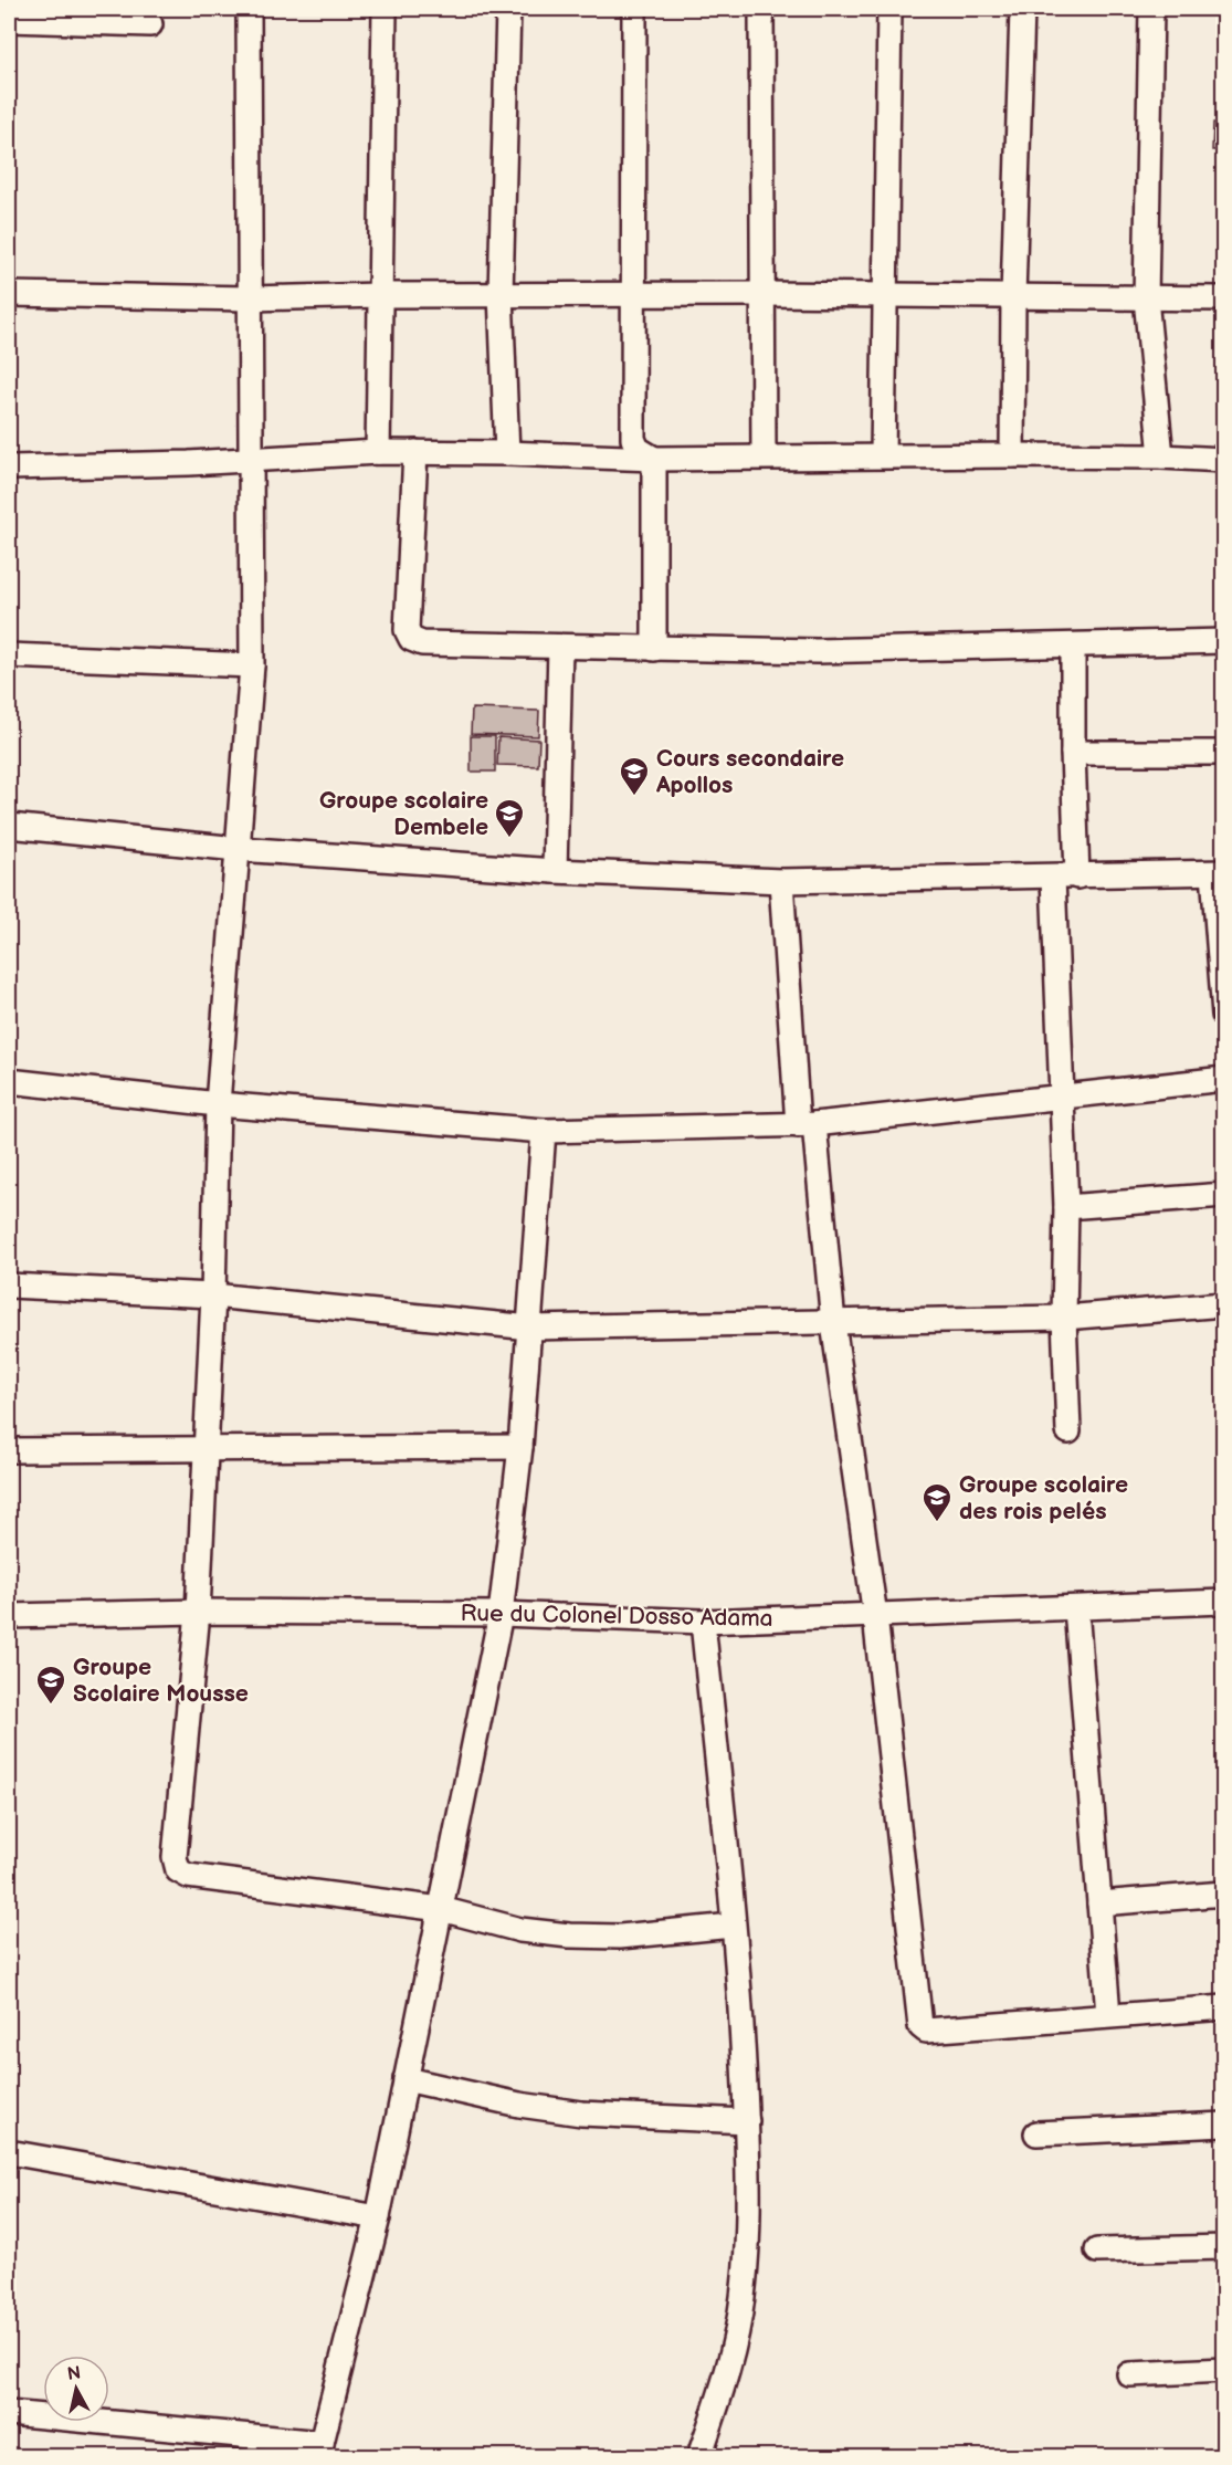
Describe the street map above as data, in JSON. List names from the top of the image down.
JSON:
{
  "streets": {
    "street": ["Rue du Colonel Dosso Adama"]
  },
  "places": {
    "school or university": [
      "Cours secondaire Apollos",
      "Groupe scolaire Dembele",
      "Groupe scolaire des rois pelés",
      "Groupe Scolaire Mousse"
    ]
  },
  "north": "top"
}
